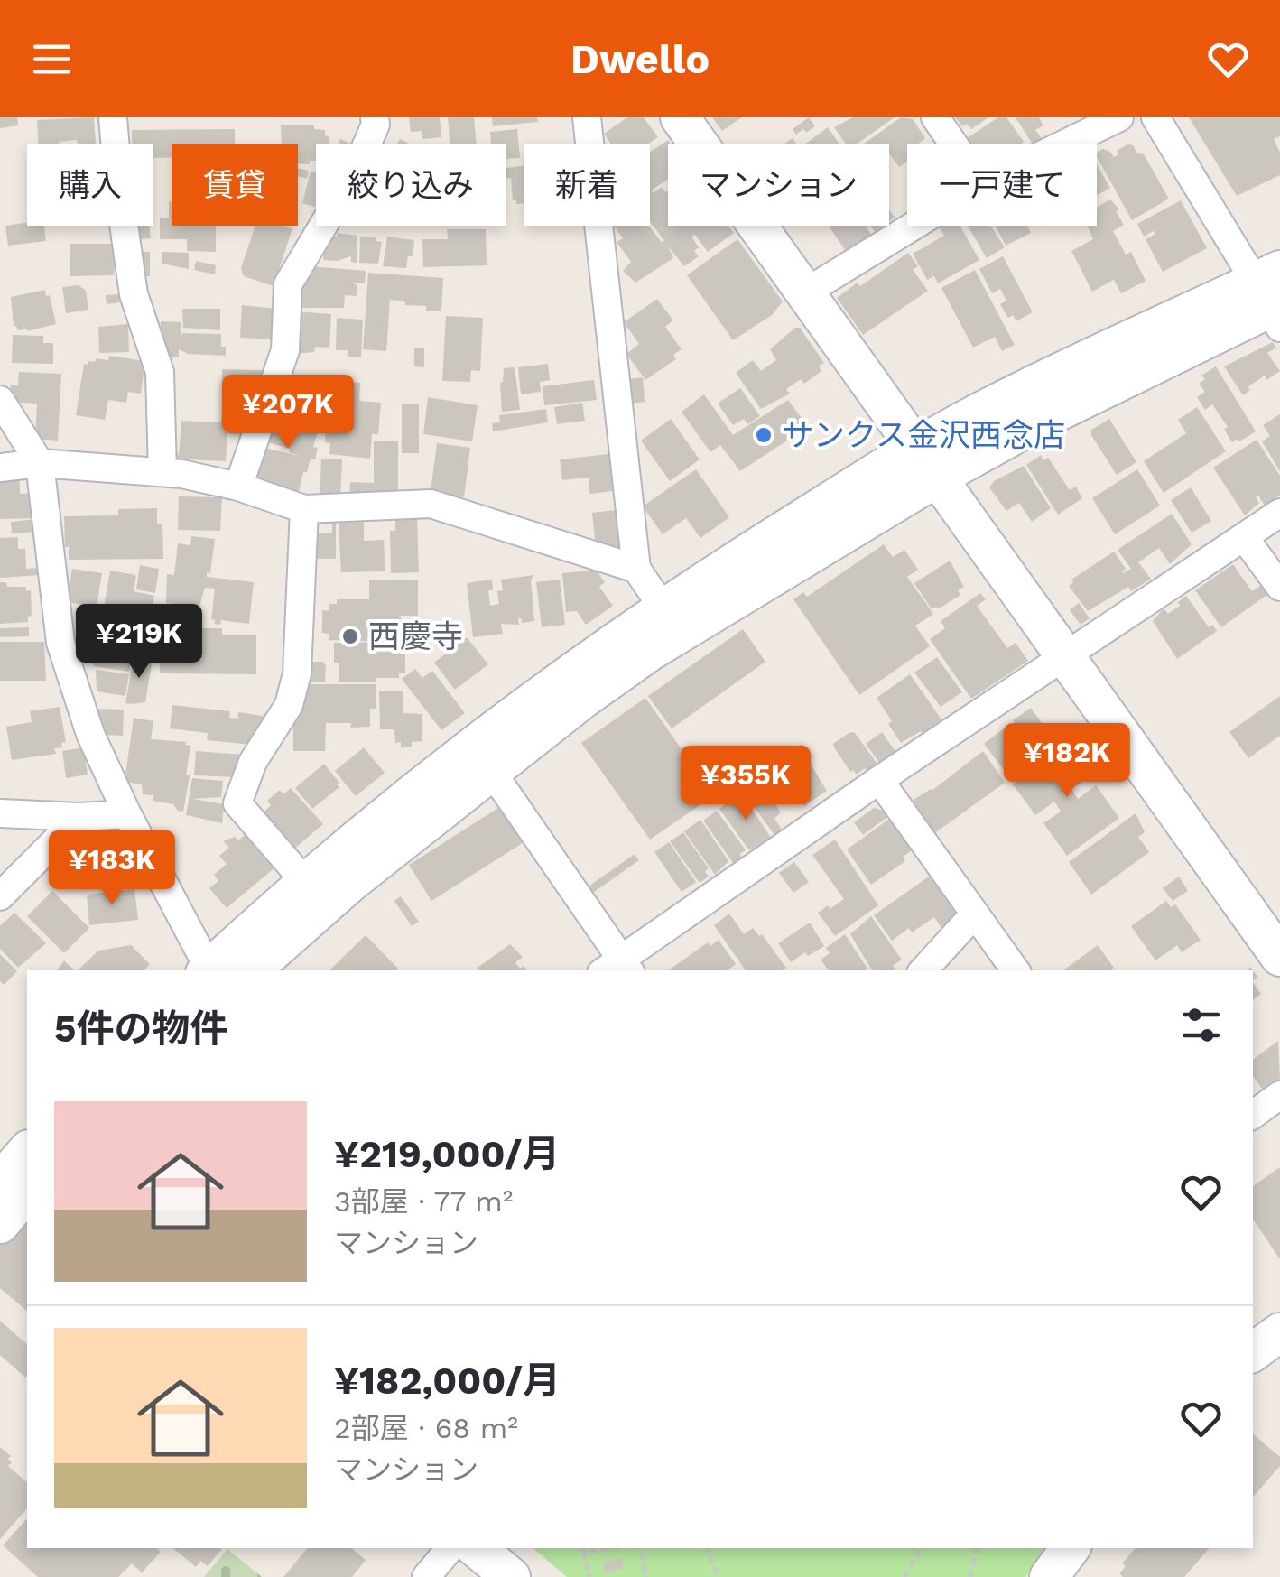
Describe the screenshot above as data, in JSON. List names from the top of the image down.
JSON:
{
  "places": ["サンクス金沢西念店", "西慶寺"],
  "page": {
    "header": "Dwello",
    "chip": [
      "購入",
      "賃貸",
      "絞り込み",
      "新着",
      "マンション",
      "一戸建て"
    ],
    "price": [
      "¥207K",
      "¥219K",
      "¥182K",
      "¥355K",
      "¥183K"
    ],
    "heading": "5件の物件",
    "list": [
      {
        "name": "¥219,000/月",
        "note": "3部屋 · 77 m² · マンション"
      },
      {
        "name": "¥182,000/月",
        "note": "2部屋 · 68 m² · マンション"
      }
    ]
  }
}
